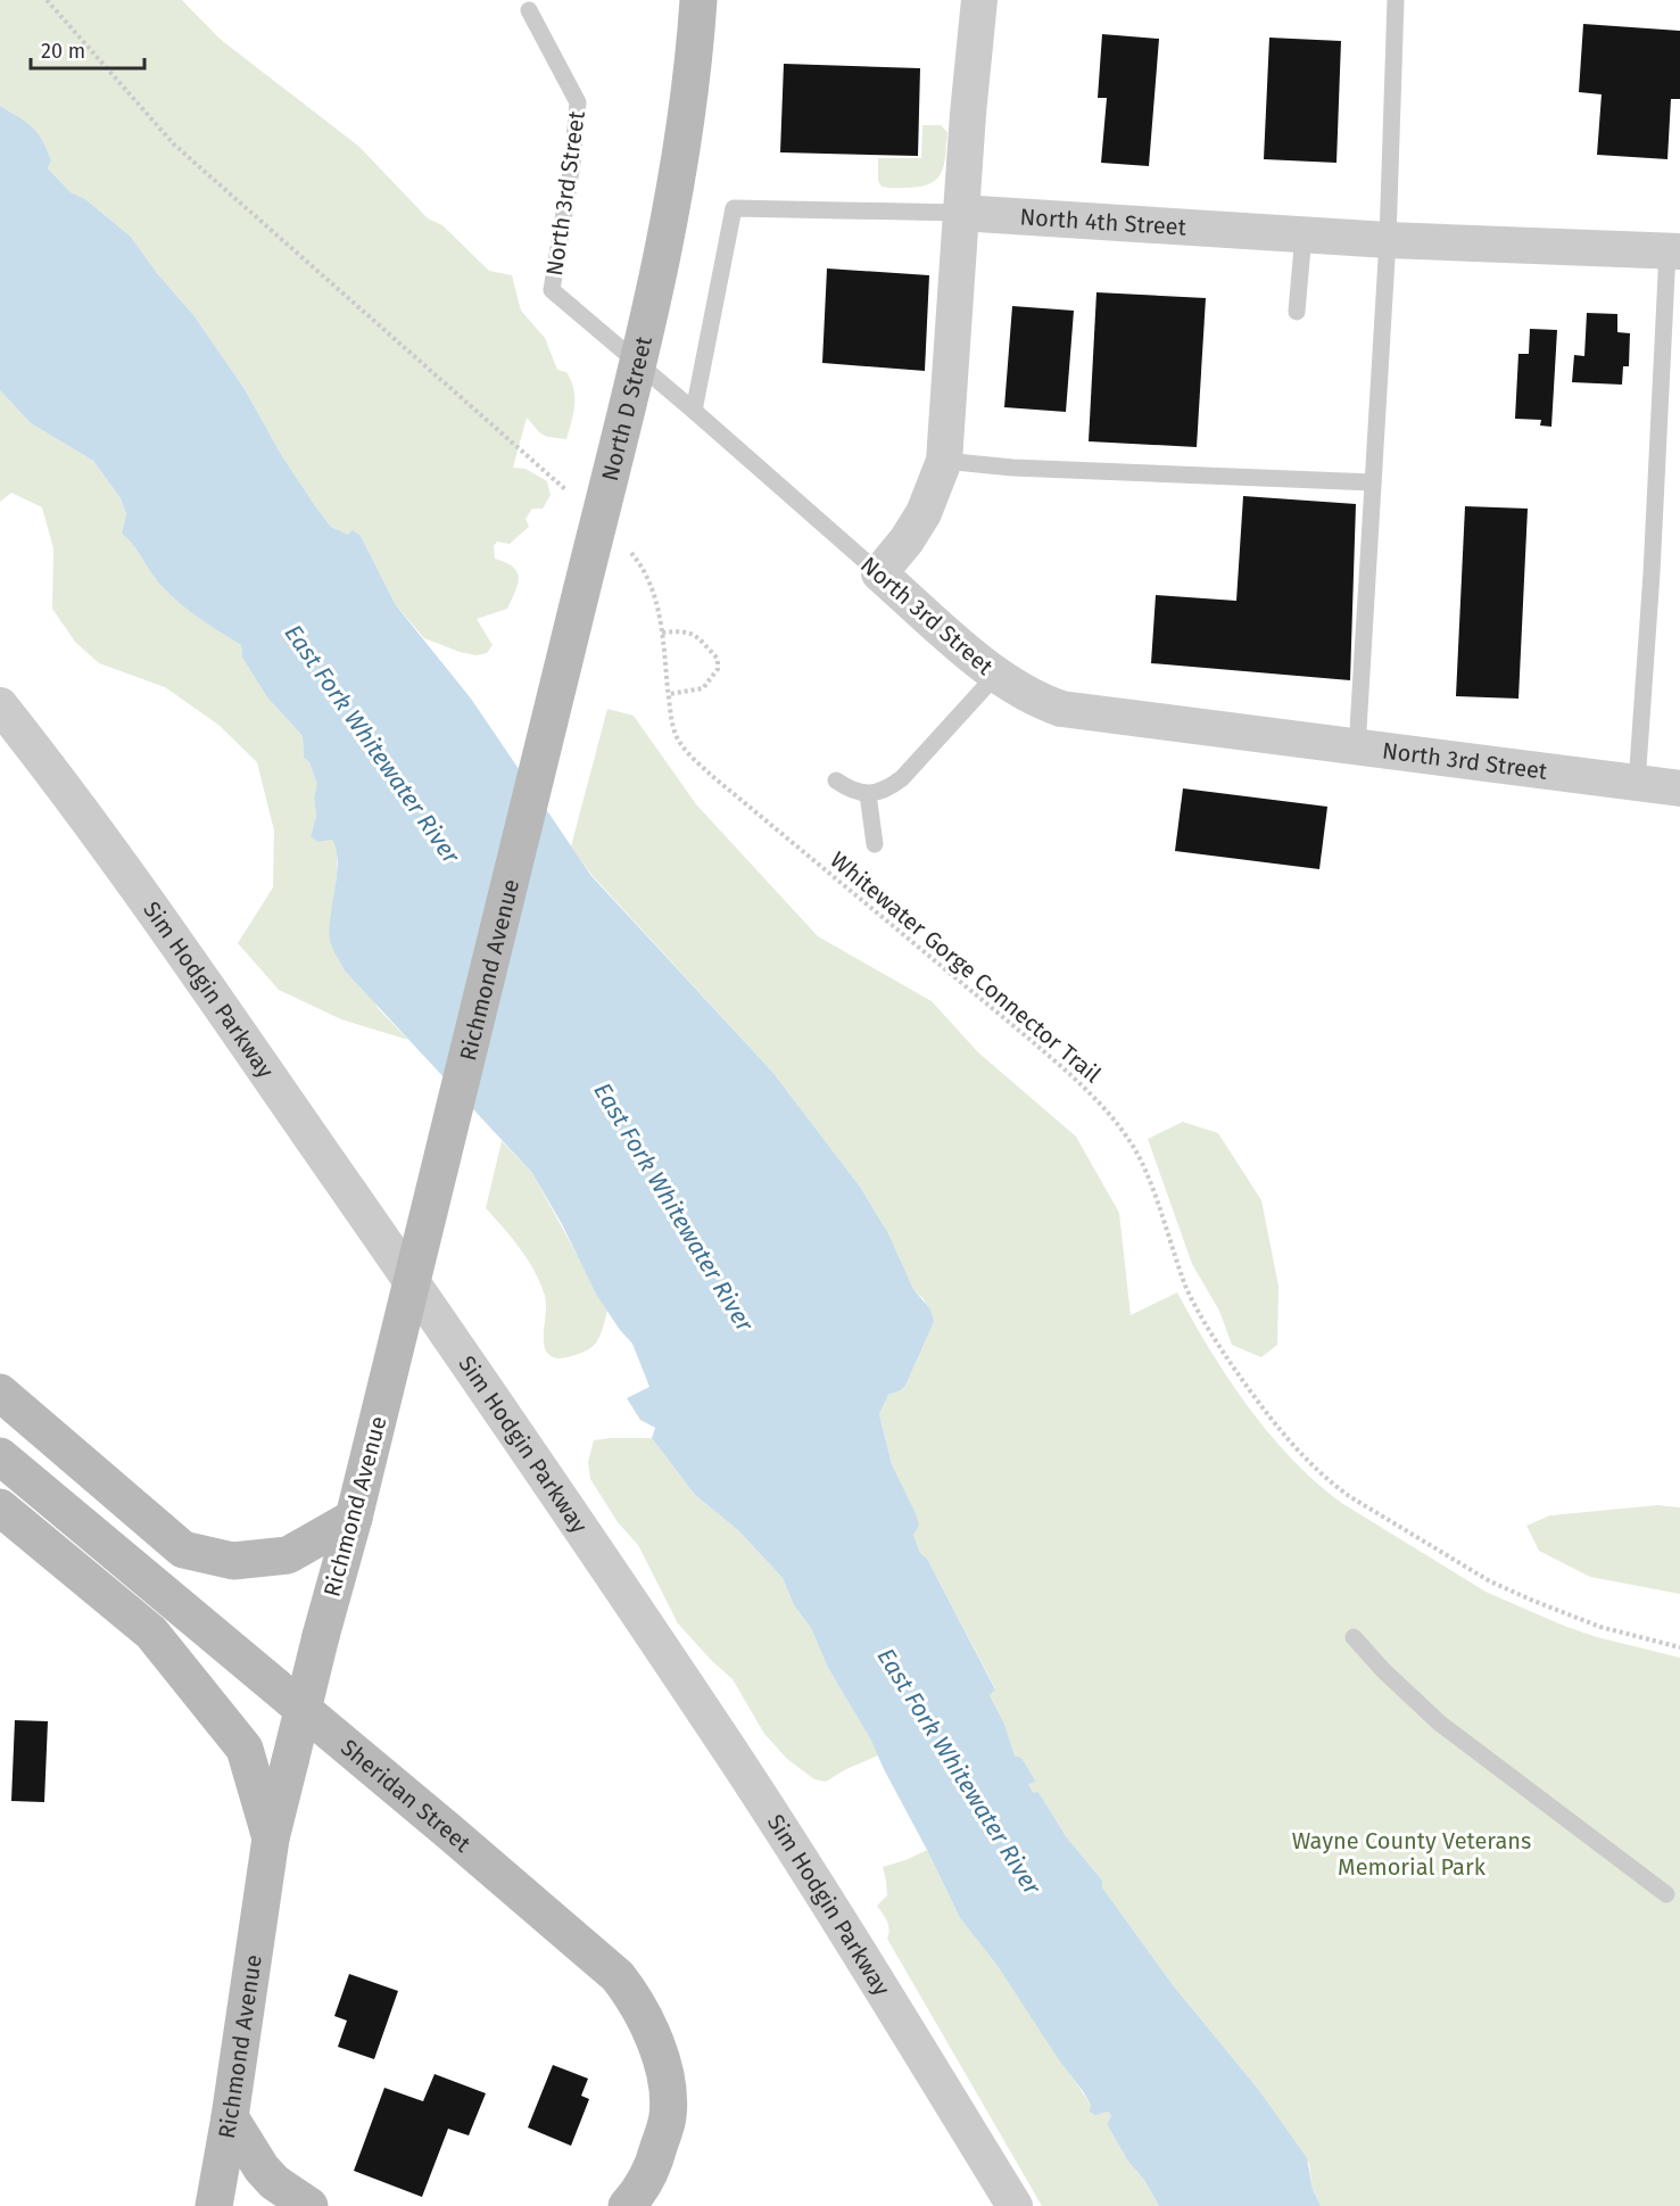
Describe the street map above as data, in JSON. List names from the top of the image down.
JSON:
{
  "streets": {
    "street": [
      "North 3rd Street",
      "North 4th Street",
      "North D Street",
      "Richmond Avenue",
      "Sim Hodgin Parkway",
      "Sheridan Street"
    ],
    "path": ["Whitewater Gorge Connector Trail"]
  },
  "crossings": [
    ["North 3rd Street", "North 4th Street"],
    ["North D Street", "Richmond Avenue"]
  ],
  "water": ["East Fork Whitewater River"],
  "parks": ["Wayne County Veterans Memorial Park"],
  "scale_bar": "20 m"
}
